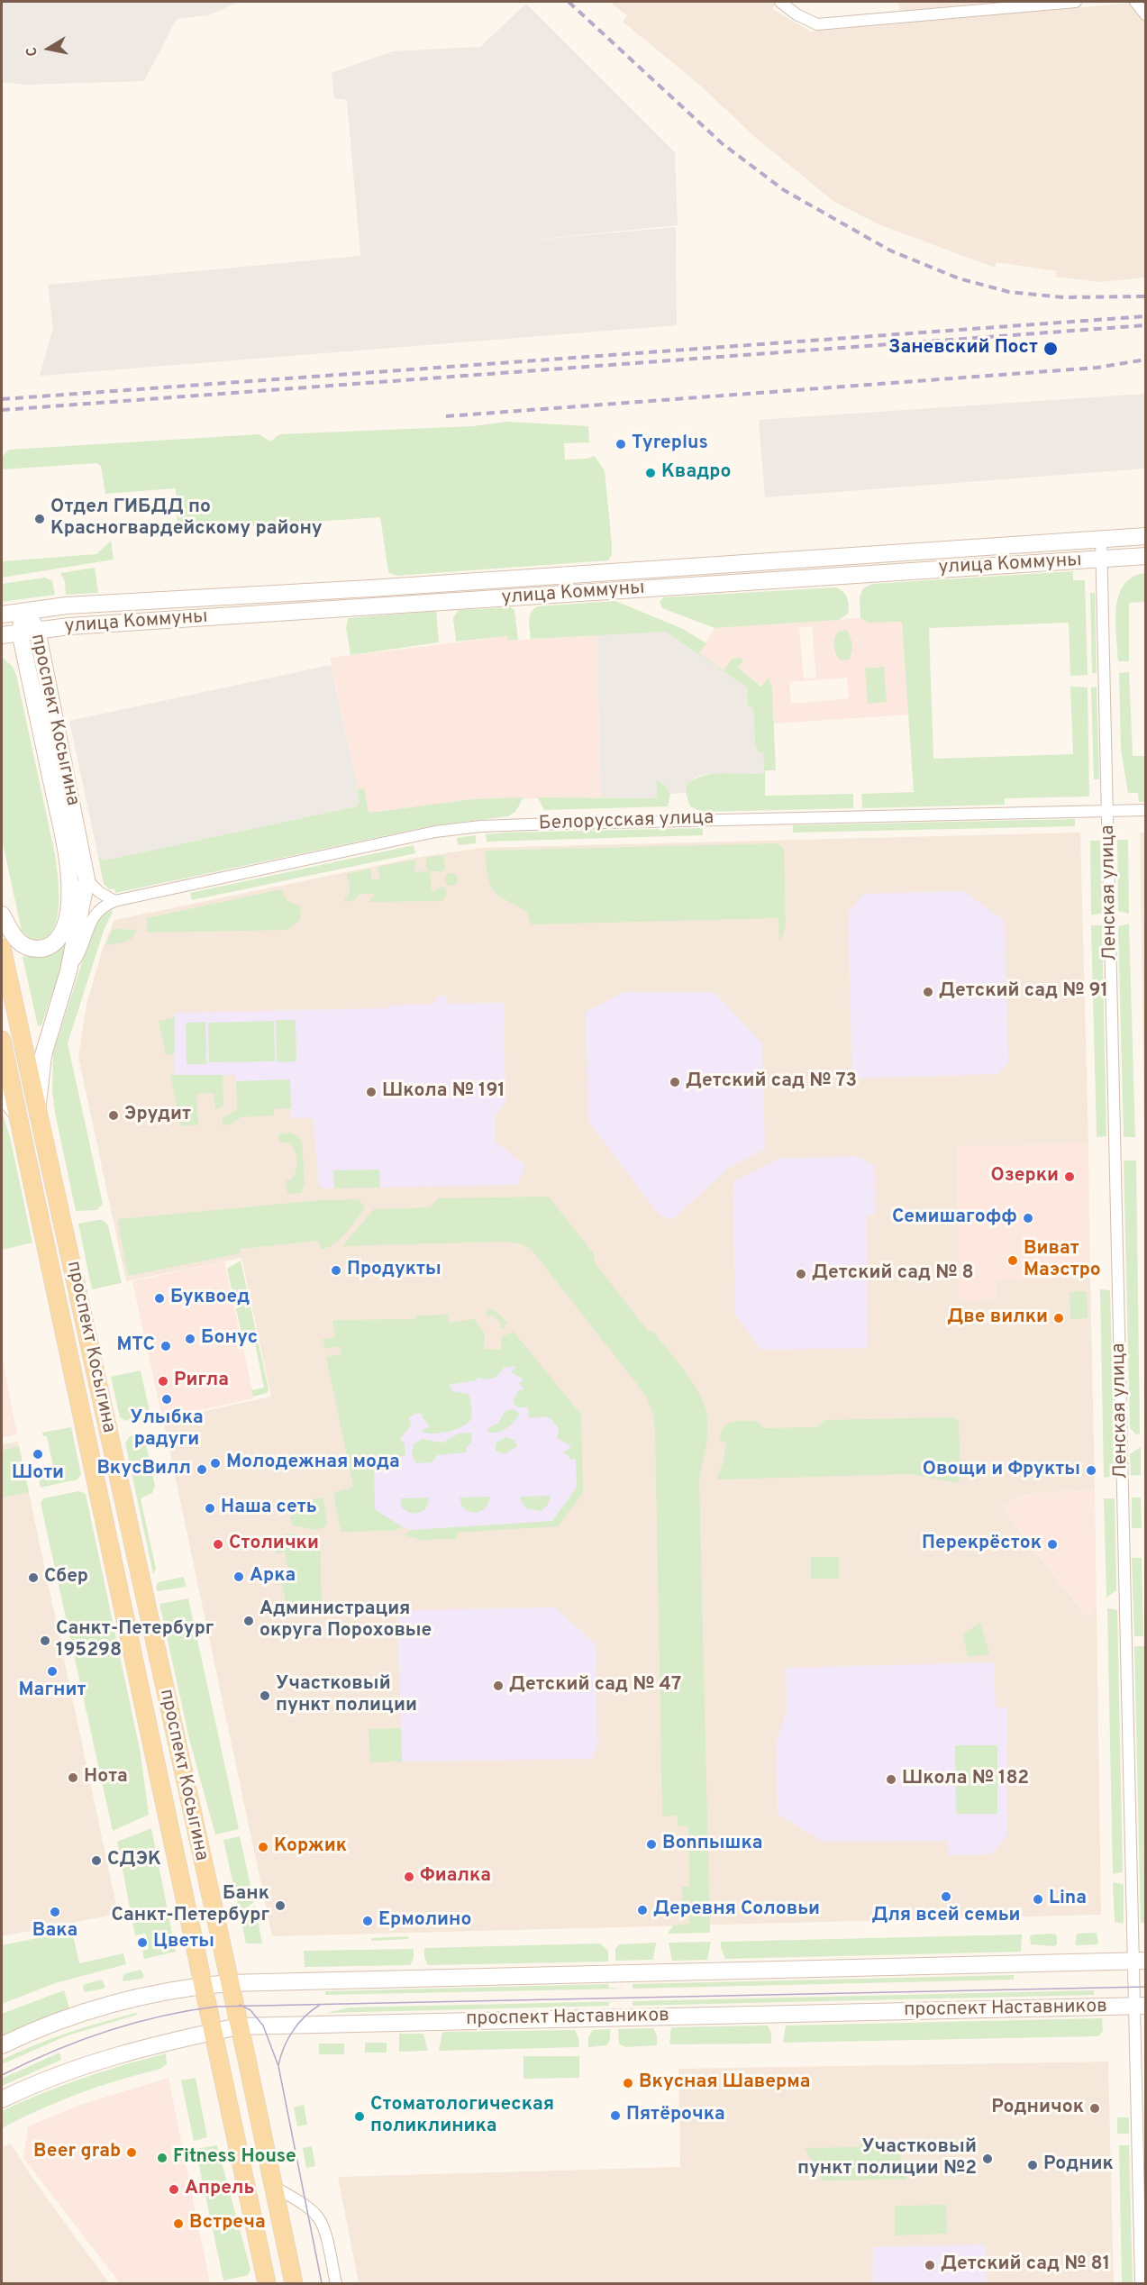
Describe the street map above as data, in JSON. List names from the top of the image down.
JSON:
{
  "streets": {
    "main road": ["улица Коммуны", "проспект Косыгина", "проспект Наставников"],
    "street": ["Белорусская улица", "Ленская улица"]
  },
  "crossings": [
    ["улица Коммуны", "проспект Косыгина"],
    ["улица Коммуны", "Ленская улица"],
    ["проспект Косыгина", "Белорусская улица"],
    ["проспект Косыгина", "проспект Наставников"],
    ["Белорусская улица", "Ленская улица"],
    ["Ленская улица", "проспект Наставников"]
  ],
  "places": [
    "Заневский Пост",
    "Tyreplus",
    "Квадро",
    "Отдел ГИБДД по Красногвардейскому району",
    "Детский сад № 91",
    "Детский сад № 73",
    "Школа № 191",
    "Эрудит",
    "Озерки",
    "Семишагофф",
    "Виват Маэстро",
    "Продукты",
    "Детский сад № 8",
    "Буквоед",
    "Две вилки",
    "Бонус",
    "МТС",
    "Ригла",
    "Улыбка радуги",
    "Шоти",
    "Молодежная мода",
    "ВкусВилл",
    "Овощи и Фрукты",
    "Наша сеть",
    "Столички",
    "Перекрёсток",
    "Арка",
    "Сбер",
    "Администрация округа Пороховые",
    "Санкт-Петербург 195298",
    "Магнит",
    "Детский сад № 47",
    "Участковый пункт полиции",
    "Нота",
    "Школа № 182",
    "Bonпышка",
    "Коржик",
    "СДЭК",
    "Фиалка",
    "Для всей семьи",
    "Lina",
    "Банк Санкт-Петербург",
    "Деревня Соловьи",
    "Вака",
    "Ермолино",
    "Цветы",
    "Вкусная Шаверма",
    "Родничок",
    "Пятёрочка",
    "Стоматологическая поликлиника",
    "Beer grab",
    "Fitness House",
    "Участковый пункт полиции №2",
    "Родник",
    "Апрель",
    "Встреча",
    "Детский сад № 81"
  ],
  "north": "left"
}
